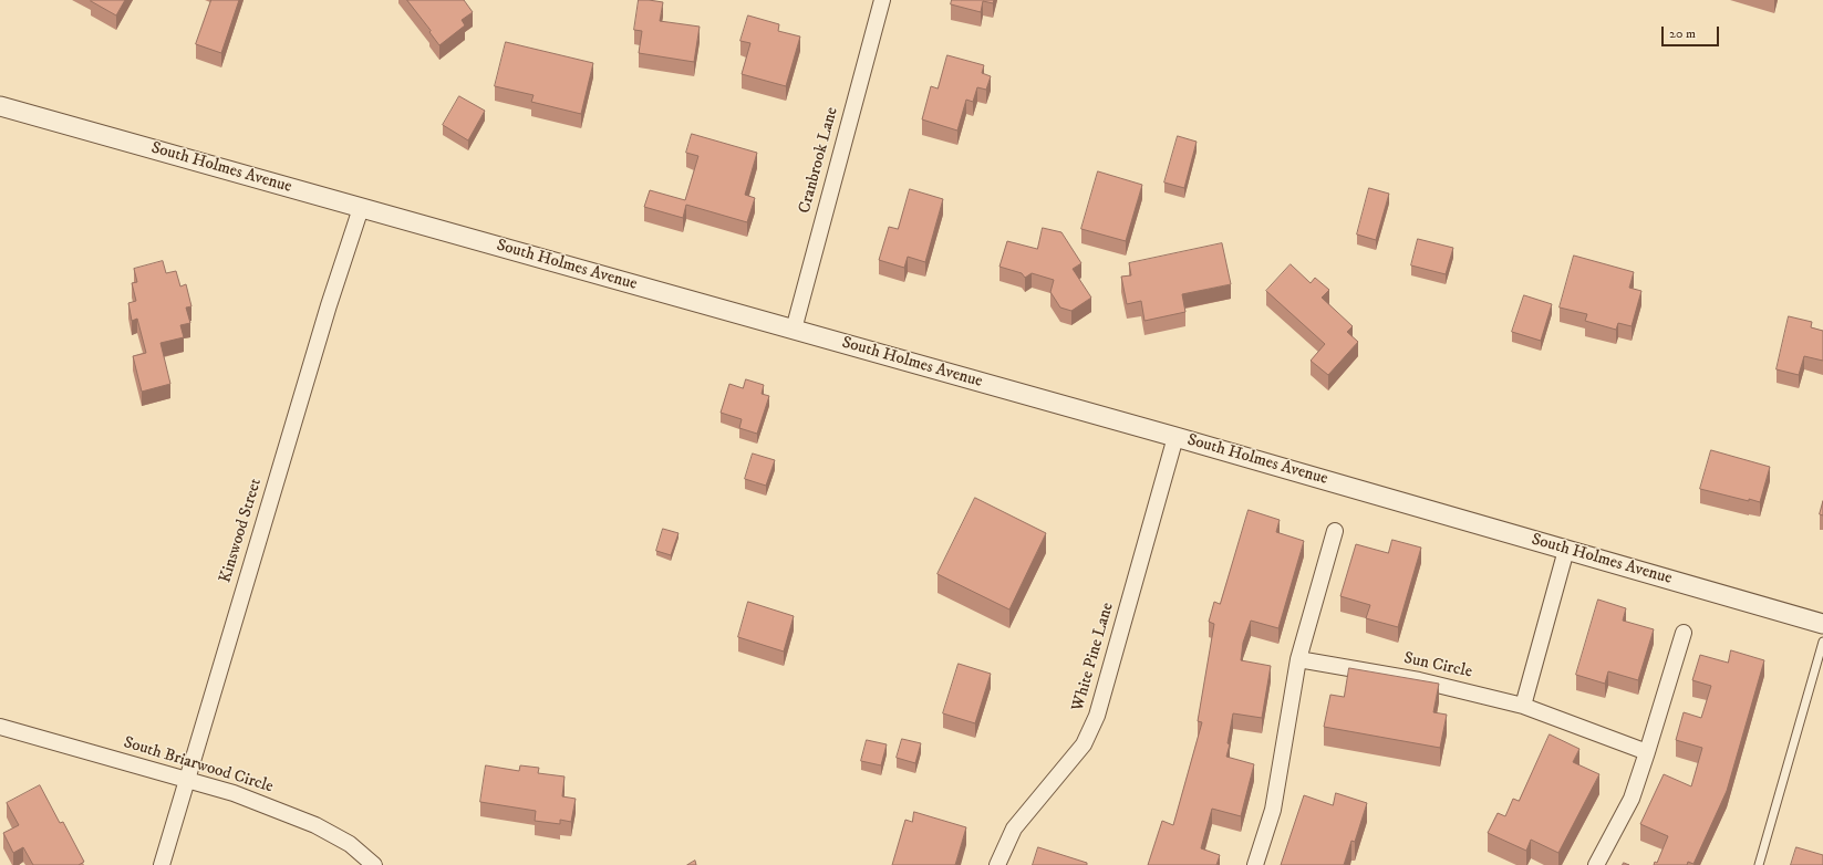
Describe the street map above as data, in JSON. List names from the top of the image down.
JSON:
{
  "streets": {
    "street": [
      "Cranbrook Lane",
      "South Holmes Avenue",
      "Kinswood Street",
      "White Pine Lane",
      "Sun Circle",
      "South Briarwood Circle"
    ]
  },
  "crossings": [
    ["Cranbrook Lane", "South Holmes Avenue"],
    ["South Holmes Avenue", "Kinswood Street"],
    ["South Holmes Avenue", "White Pine Lane"],
    ["Kinswood Street", "South Briarwood Circle"]
  ],
  "scale_bar": "20 m"
}
